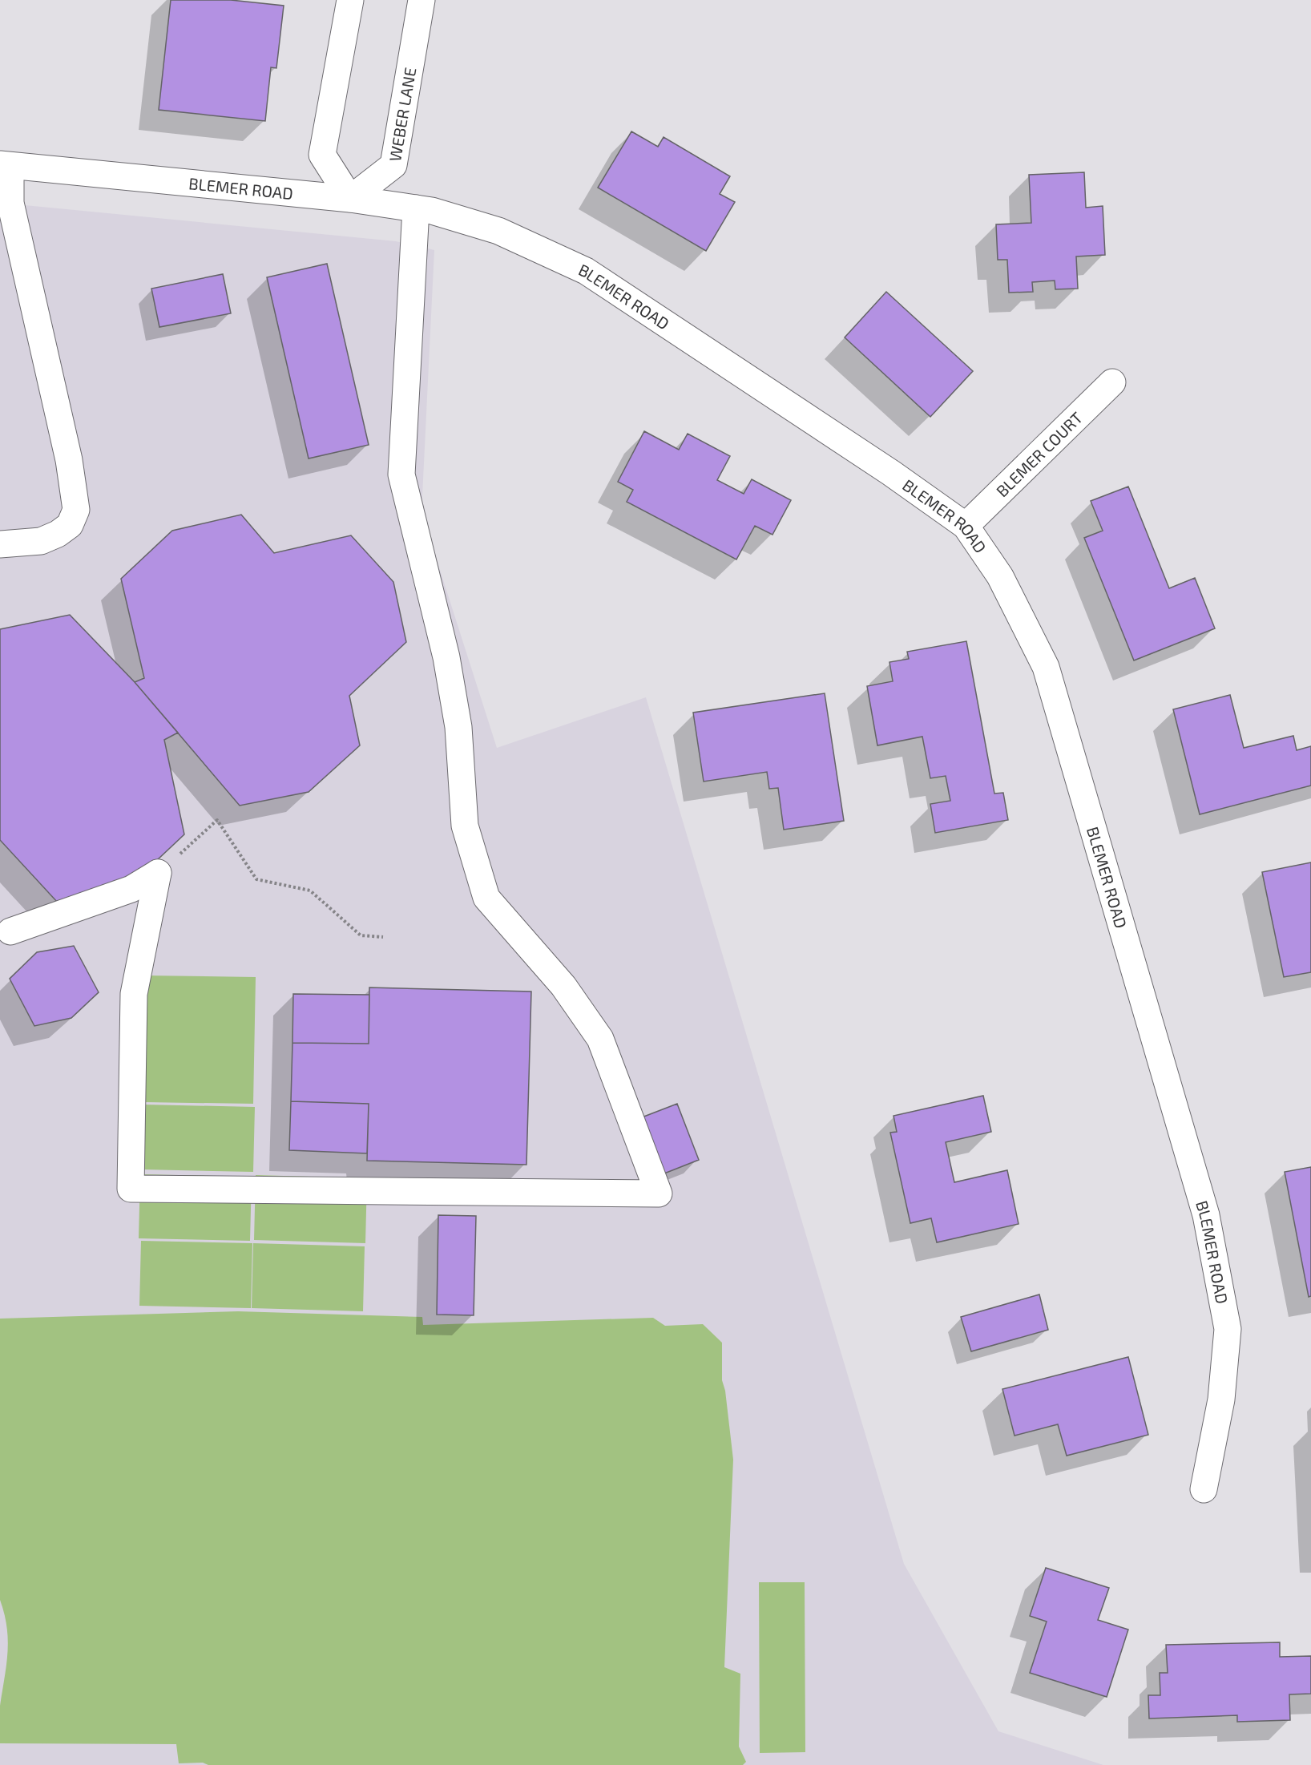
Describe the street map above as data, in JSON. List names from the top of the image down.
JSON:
{
  "streets": {
    "street": ["WEBER LANE", "BLEMER ROAD", "BLEMER COURT"]
  },
  "crossings": [
    ["WEBER LANE", "BLEMER ROAD"],
    ["BLEMER ROAD", "BLEMER COURT"]
  ]
}
